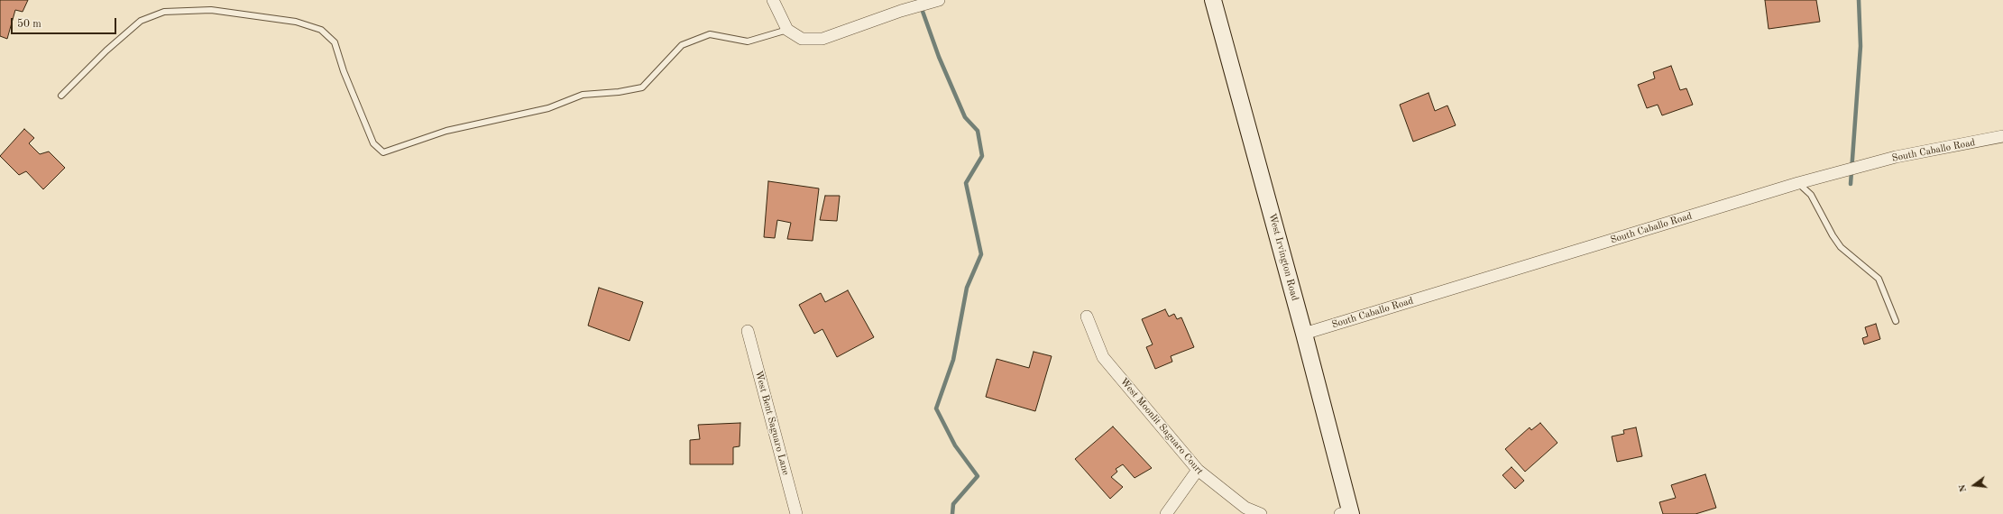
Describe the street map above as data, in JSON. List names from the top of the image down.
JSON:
{
  "streets": {
    "main road": ["West Irvington Road"],
    "street": ["South Caballo Road", "West Bent Saguaro Lane", "West Moonlit Saguaro Court"]
  },
  "crossings": [
    ["South Caballo Road", "West Irvington Road"]
  ],
  "scale_bar": "50 m",
  "north": "left"
}
